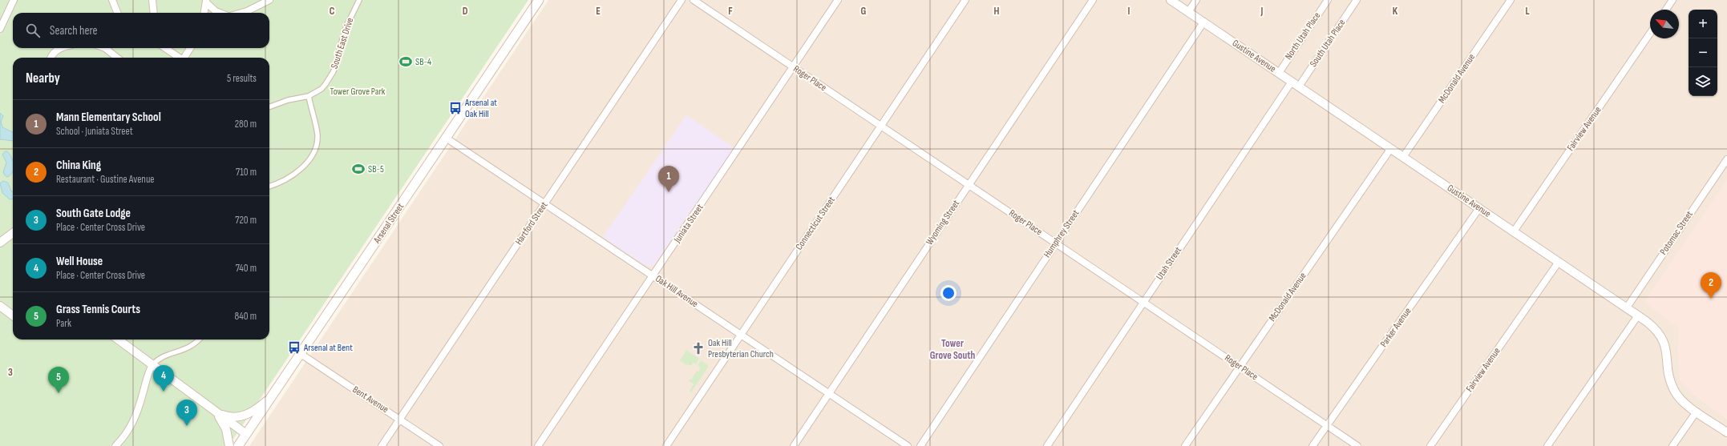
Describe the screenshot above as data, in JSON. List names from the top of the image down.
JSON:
{
  "streets": {
    "main road": ["Arsenal Street"],
    "street": [
      "North Utah Place",
      "South East Drive",
      "South Utah Place",
      "Gustine Avenue",
      "Roger Place",
      "McDonald Avenue",
      "Fairview Avenue",
      "Wyoming Street",
      "Hartford Street",
      "Juniata Street",
      "Connecticut Street",
      "Potomac Street",
      "Humphrey Street",
      "Utah Street",
      "Oak Hill Avenue",
      "Parker Avenue",
      "Bent Avenue"
    ]
  },
  "crossings": [
    ["North Utah Place", "Gustine Avenue"],
    ["South Utah Place", "Gustine Avenue"],
    ["Gustine Avenue", "McDonald Avenue"],
    ["Gustine Avenue", "Fairview Avenue"],
    ["Gustine Avenue", "Potomac Street"],
    ["Gustine Avenue", "Humphrey Street"],
    ["Gustine Avenue", "Utah Street"],
    ["Gustine Avenue", "Parker Avenue"],
    ["Roger Place", "McDonald Avenue"],
    ["Roger Place", "Wyoming Street"],
    ["Roger Place", "Juniata Street"],
    ["Roger Place", "Connecticut Street"],
    ["Roger Place", "Humphrey Street"],
    ["Roger Place", "Utah Street"],
    ["Roger Place", "Parker Avenue"],
    ["Wyoming Street", "Oak Hill Avenue"],
    ["Arsenal Street", "Oak Hill Avenue"],
    ["Arsenal Street", "Bent Avenue"],
    ["Hartford Street", "Oak Hill Avenue"],
    ["Hartford Street", "Bent Avenue"],
    ["Juniata Street", "Oak Hill Avenue"],
    ["Connecticut Street", "Oak Hill Avenue"]
  ],
  "districts": ["Tower Grove South"],
  "parks": ["Tower Grove Park"],
  "places": {
    "sports": ["SB-4", "SB-5"],
    "bus stop": ["Arsenal at Oak Hill", "Arsenal at Bent"],
    "church": ["Oak Hill Presbyterian Church"]
  },
  "north": "top left",
  "page": {
    "map_buttons": ["+", "−"],
    "search": "Search here",
    "heading": ["Nearby", "5 results"],
    "list": [
      {
        "mark": "1",
        "name": "Mann Elementary School",
        "note": "School · Juniata Street",
        "value": "280 m"
      },
      {
        "mark": "2",
        "name": "China King",
        "note": "Restaurant · Gustine Avenue",
        "value": "710 m"
      },
      {
        "mark": "3",
        "name": "South Gate Lodge",
        "note": "Place · Center Cross Drive",
        "value": "720 m"
      },
      {
        "mark": "4",
        "name": "Well House",
        "note": "Place · Center Cross Drive",
        "value": "740 m"
      },
      {
        "mark": "5",
        "name": "Grass Tennis Courts",
        "note": "Park",
        "value": "840 m"
      }
    ],
    "pins": [
      "1",
      "2",
      "4",
      "5",
      "3"
    ]
  },
  "grid": {
    "columns": [
      "C",
      "D",
      "E",
      "F",
      "G",
      "H",
      "I",
      "J",
      "K",
      "L"
    ],
    "rows": ["3"]
  }
}
